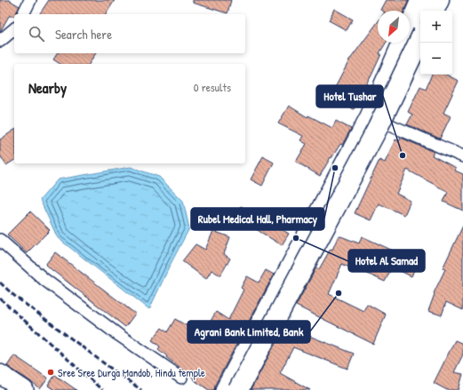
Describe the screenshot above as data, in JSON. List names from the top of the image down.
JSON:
{
  "places": [
    "Hotel Tushar",
    "Rubel Medical Hall, Pharmacy",
    "Hotel Al Samad",
    "Agrani Bank Limited, Bank",
    "Sree Sree Durga Mandob, Hindu temple"
  ],
  "north": "bottom left",
  "page": {
    "map_buttons": ["+", "−"],
    "search": "Search here",
    "heading": ["Nearby", "0 results"]
  }
}
